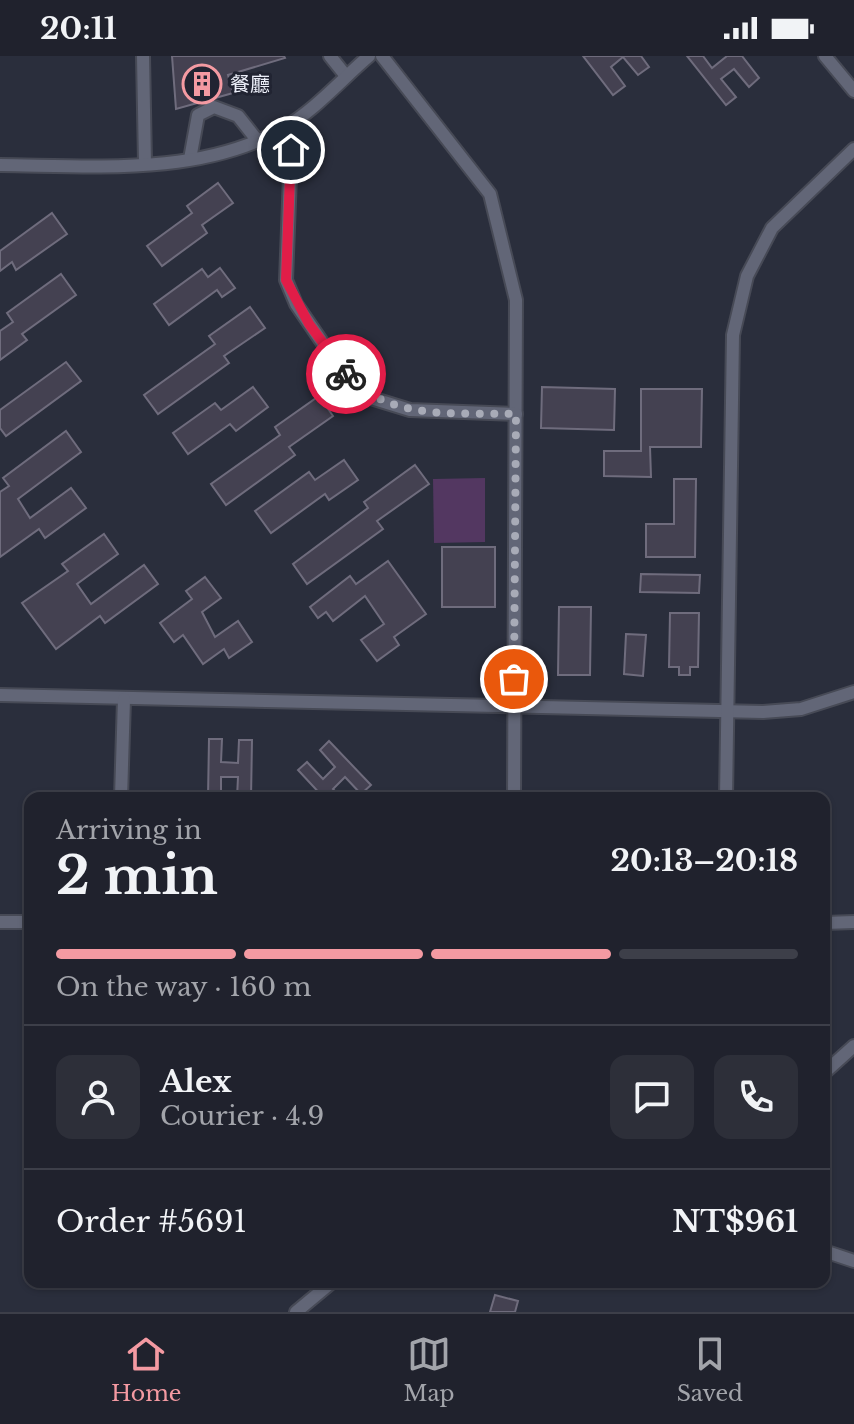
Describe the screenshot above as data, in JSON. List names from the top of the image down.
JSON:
{
  "places": {
    "building": ["餐廳"]
  },
  "page": {
    "status": "20:11",
    "heading": ["2 min", "Arriving in", "20:13–20:18"],
    "panel": [
      "Alex",
      "Courier · 4.9",
      "Order #5691",
      "NT$961"
    ],
    "bar": "On the way · 160 m",
    "tabs": ["Home", "Map", "Saved"]
  }
}
